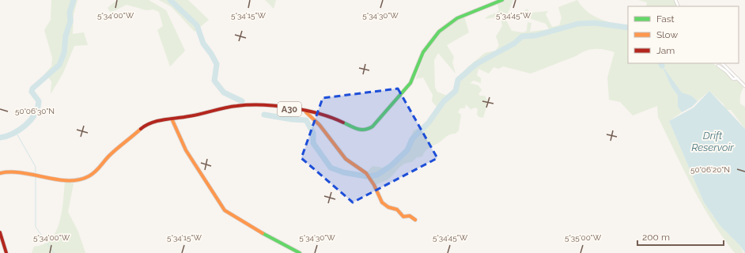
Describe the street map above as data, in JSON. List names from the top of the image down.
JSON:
{
  "streets": {
    "main road": ["A30"]
  },
  "water": ["Drift Reservoir"],
  "legend": ["Fast", "Slow", "Jam"],
  "scale_bar": "200 m",
  "coordinates": [
    "5°34'00\"W",
    "5°34'15\"W",
    "5°34'30\"W",
    "5°34'45\"W",
    "50°06'30\"N",
    "50°06'20\"N",
    "5°35'00\"W"
  ]
}
